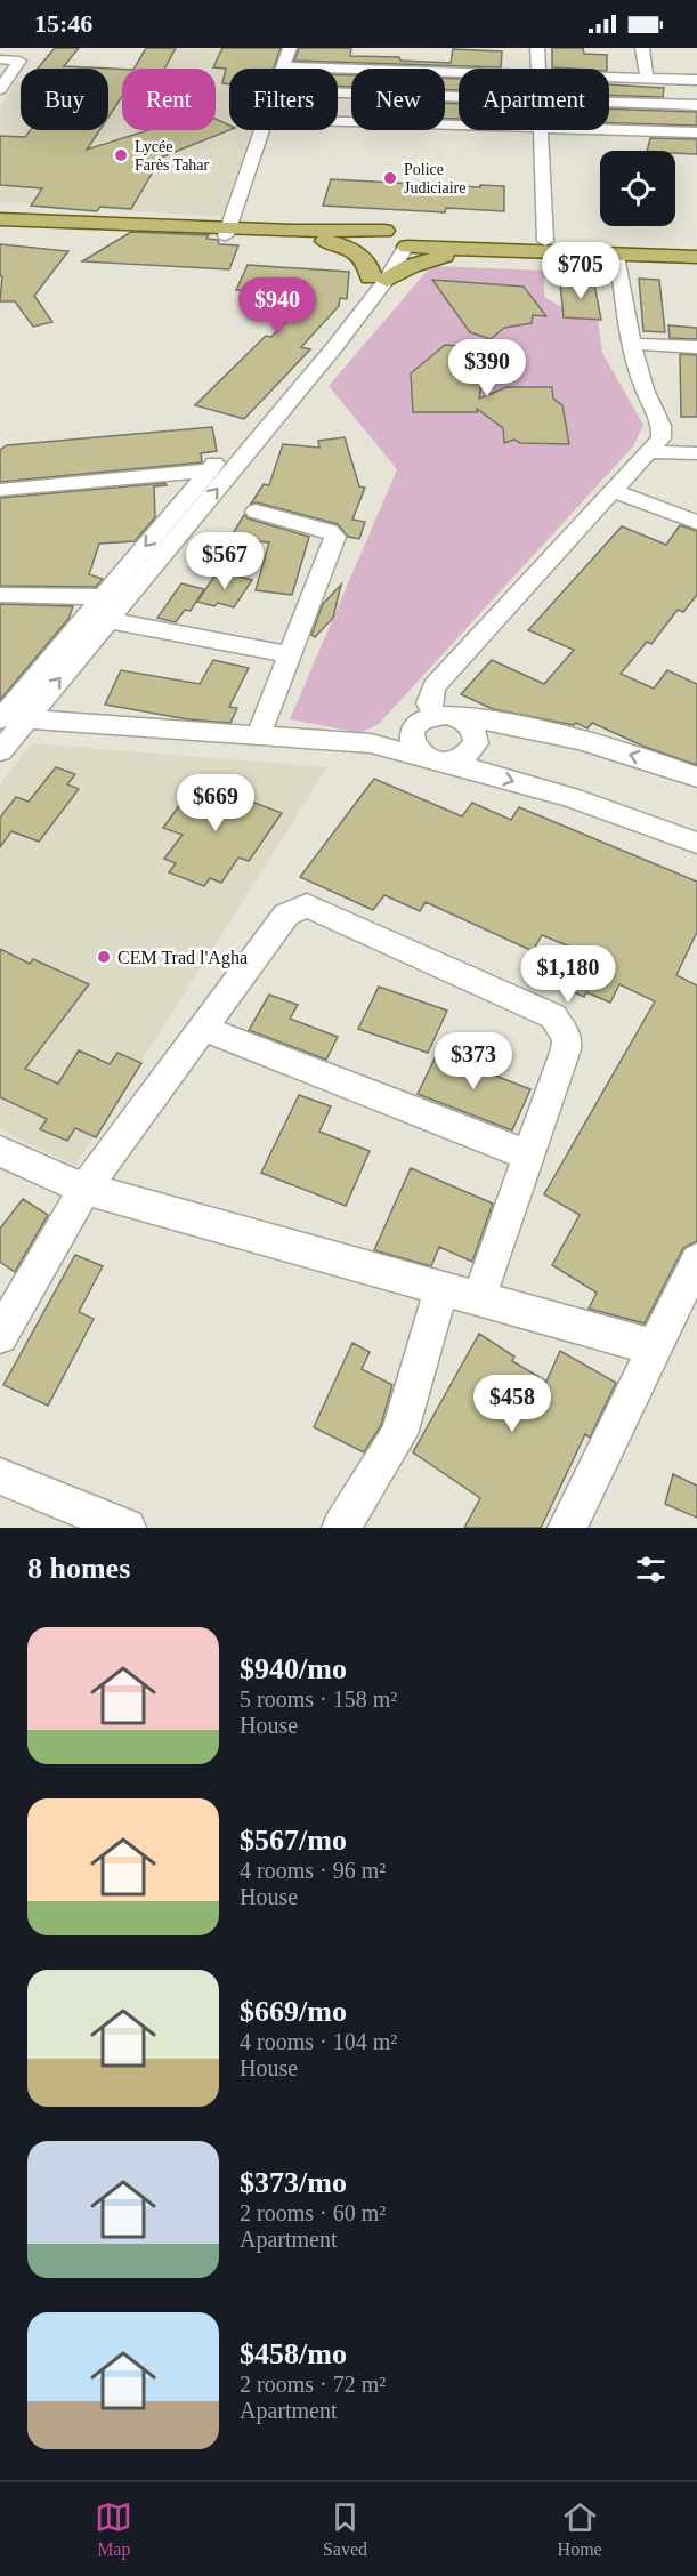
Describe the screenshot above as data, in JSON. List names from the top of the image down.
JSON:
{
  "places": ["Lycée Farès Tahar", "Police Judiciaire", "CEM Trad l'Agha"],
  "page": {
    "status": "15:46",
    "chip": [
      "Buy",
      "Rent",
      "Filters",
      "New",
      "Apartment"
    ],
    "price": [
      "$705",
      "$940",
      "$390",
      "$567",
      "$669",
      "$1,180",
      "$373",
      "$458"
    ],
    "heading": "8 homes",
    "list": [
      {
        "name": "$940/mo",
        "note": "5 rooms · 158 m² · House"
      },
      {
        "name": "$567/mo",
        "note": "4 rooms · 96 m² · House"
      },
      {
        "name": "$669/mo",
        "note": "4 rooms · 104 m² · House"
      },
      {
        "name": "$373/mo",
        "note": "2 rooms · 60 m² · Apartment"
      },
      {
        "name": "$458/mo",
        "note": "2 rooms · 72 m² · Apartment"
      }
    ],
    "tabs": ["Map", "Saved", "Home"]
  }
}
